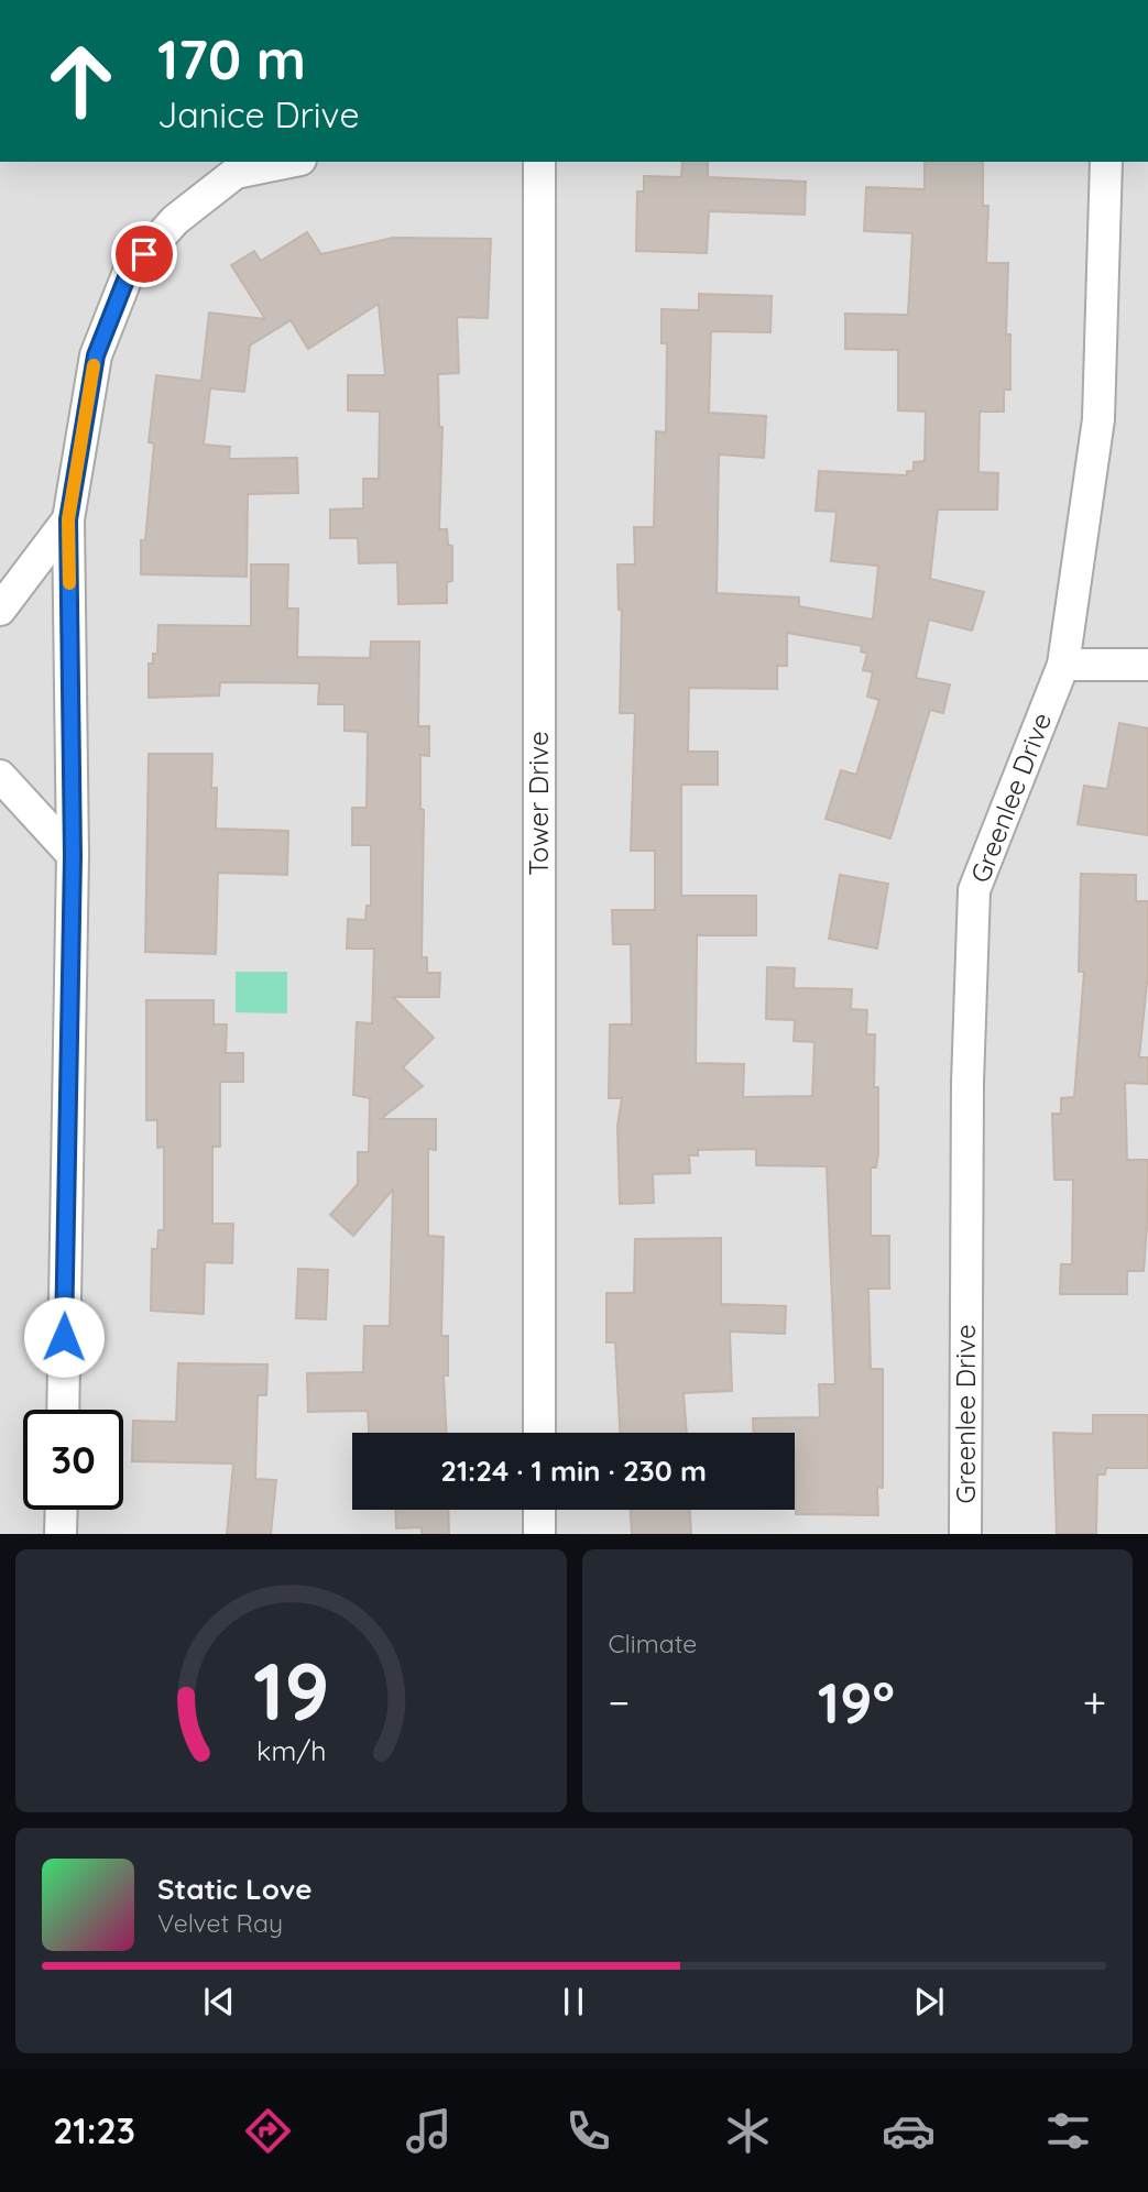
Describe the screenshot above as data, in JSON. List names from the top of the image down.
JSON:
{
  "streets": {
    "street": ["Greenlee Drive", "Tower Drive"]
  },
  "page": {
    "turn": ["170 m", "Janice Drive"],
    "limit": "30",
    "trip": "21:24 · 1 min · 230 m",
    "tile": "Climate",
    "heat": ["−", "19°", "+"],
    "song": ["Static Love", "Velvet Ray"],
    "tabs": "21:23",
    "gauge": ["19", "km/h"]
  }
}
